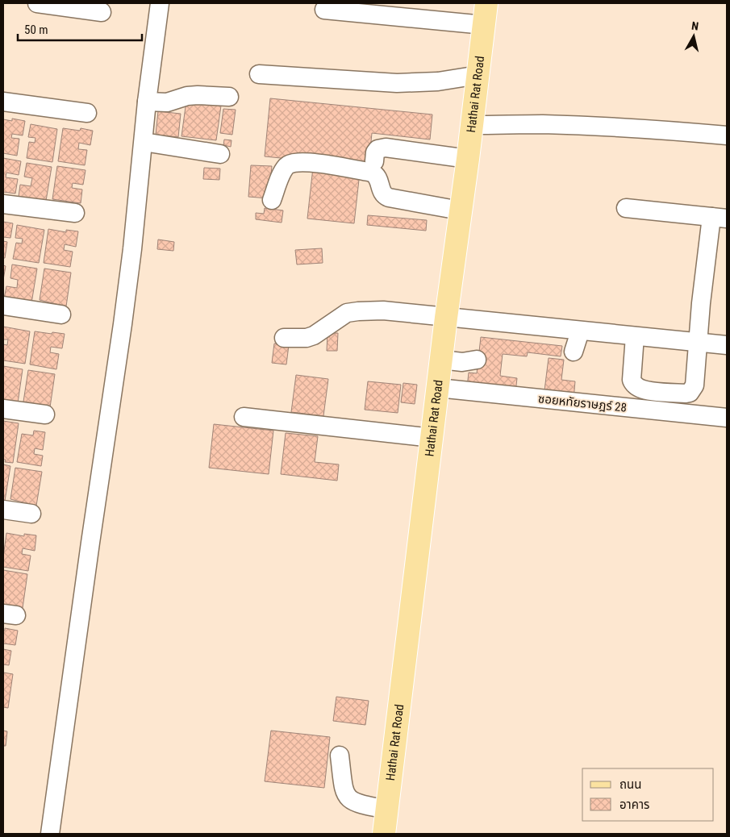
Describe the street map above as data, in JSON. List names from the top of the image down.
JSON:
{
  "streets": {
    "main road": ["Hathai Rat Road"],
    "street": ["ซอยหทัยราษฎร์ 28"]
  },
  "crossings": [
    ["Hathai Rat Road", "ซอยหทัยราษฎร์ 28"]
  ],
  "legend": ["ถนน", "อาคาร"],
  "scale_bar": "50 m",
  "north": "top"
}
